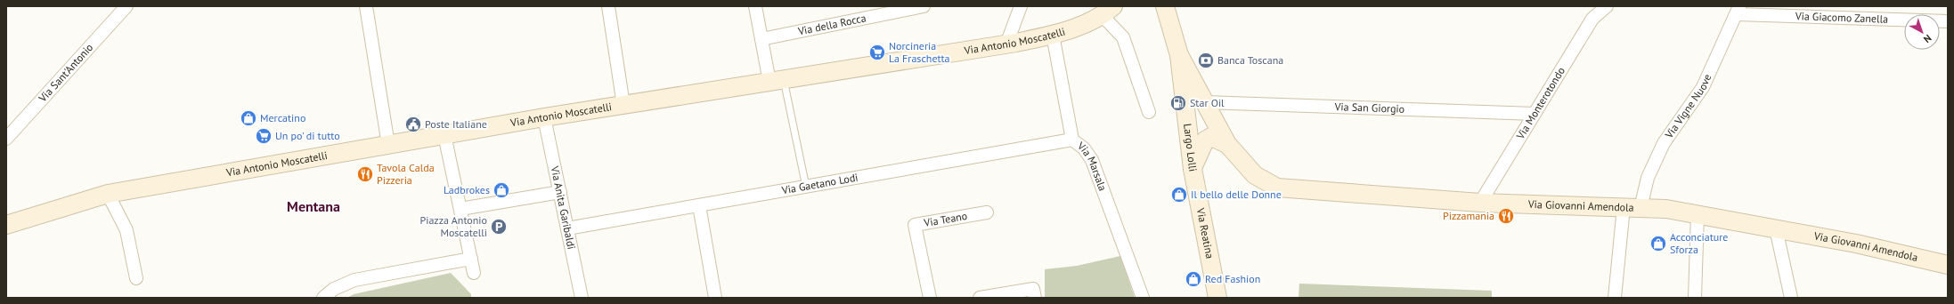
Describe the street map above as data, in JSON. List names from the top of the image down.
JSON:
{
  "streets": {
    "street": [
      "Via Giacomo Zanella",
      "Via della Rocca",
      "Via Antonio Moscatelli",
      "Via Sant'Antonio",
      "Via Monterotondo",
      "Via Vigne Nuove",
      "Via San Giorgio",
      "Largo Lolli",
      "Via Marsala",
      "Via Gaetano Lodi",
      "Via Giovanni Amendola",
      "Via Anita Garibaldi",
      "Via Teano",
      "Via Reatina"
    ]
  },
  "crossings": [
    ["Via Giacomo Zanella", "Via Vigne Nuove"],
    ["Via Antonio Moscatelli", "Via Marsala"],
    ["Via Antonio Moscatelli", "Via Anita Garibaldi"],
    ["Via Monterotondo", "Via San Giorgio"],
    ["Via Monterotondo", "Via Giovanni Amendola"],
    ["Via Vigne Nuove", "Via Giovanni Amendola"],
    ["Largo Lolli", "Via Giovanni Amendola"],
    ["Largo Lolli", "Via Reatina"],
    ["Via Marsala", "Via Gaetano Lodi"],
    ["Via Gaetano Lodi", "Via Anita Garibaldi"]
  ],
  "districts": ["Mentana"],
  "places": {
    "supermarket": ["Norcineria La Fraschetta", "Un po' di tutto"],
    "bank": ["Banca Toscana"],
    "fuel station": ["Star Oil"],
    "shop": [
      "Mercatino",
      "Ladbrokes",
      "Il bello delle Donne",
      "Acconciature Sforza",
      "Red Fashion"
    ],
    "public building": ["Poste Italiane"],
    "restaurant": ["Tavola Calda Pizzeria", "Pizzamania"],
    "parking": ["Piazza Antonio Moscatelli"]
  },
  "north": "bottom right"
}
